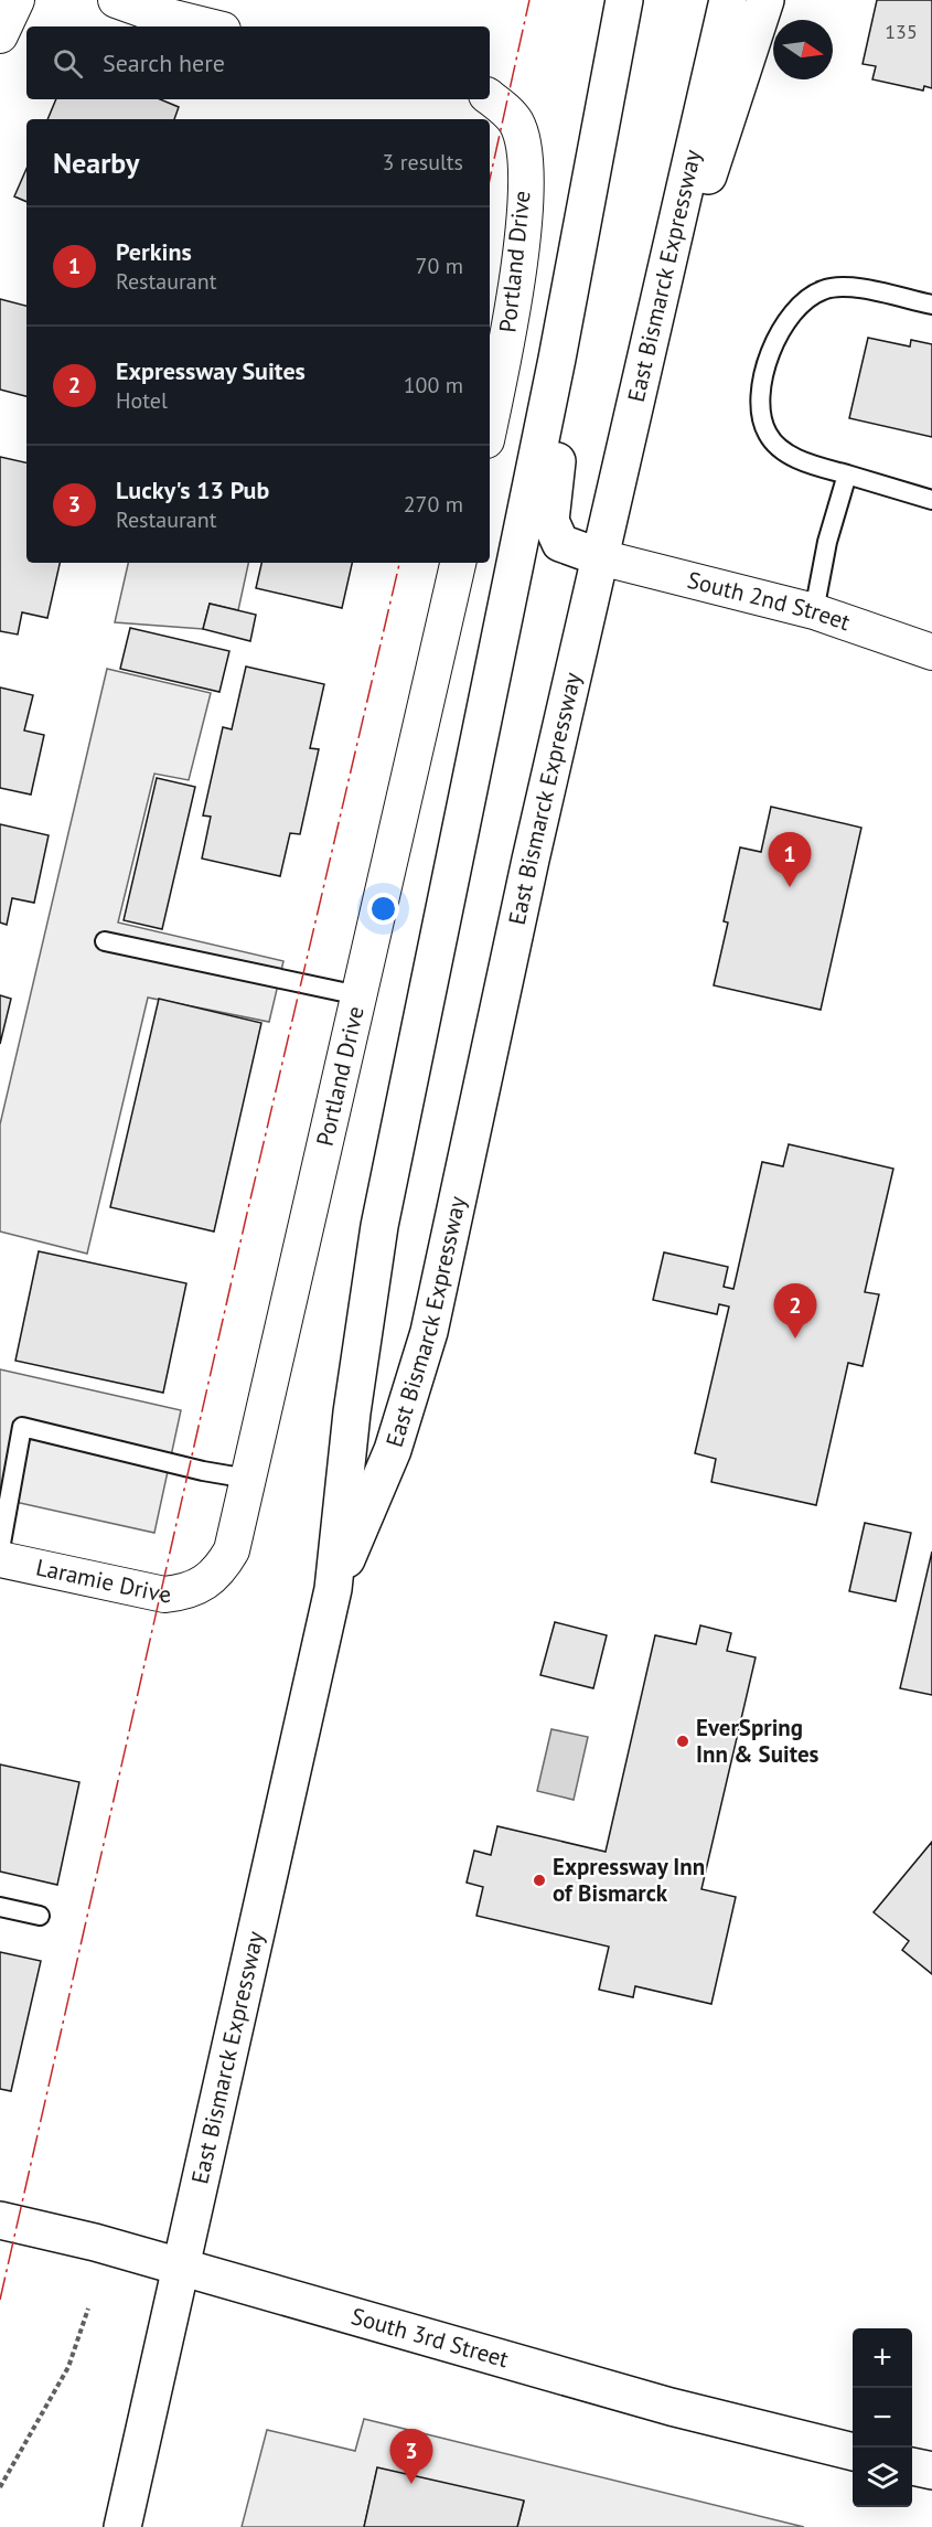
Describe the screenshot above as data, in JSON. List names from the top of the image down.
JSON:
{
  "streets": {
    "main road": ["East Bismarck Expressway", "South 3rd Street"],
    "street": ["Portland Drive", "South 2nd Street", "Laramie Drive"]
  },
  "crossings": [
    ["Portland Drive", "Laramie Drive"],
    ["East Bismarck Expressway", "South 2nd Street"],
    ["East Bismarck Expressway", "South 3rd Street"]
  ],
  "places": ["EverSpring Inn & Suites", "Expressway Inn of Bismarck"],
  "house_numbers": ["135"],
  "north": "right",
  "page": {
    "search": "Search here",
    "heading": ["Nearby", "3 results"],
    "list": [
      {
        "mark": "1",
        "name": "Perkins",
        "note": "Restaurant",
        "value": "70 m"
      },
      {
        "mark": "2",
        "name": "Expressway Suites",
        "note": "Hotel",
        "value": "100 m"
      },
      {
        "mark": "3",
        "name": "Lucky's 13 Pub",
        "note": "Restaurant",
        "value": "270 m"
      }
    ],
    "pins": ["1", "2", "3"],
    "map_buttons": ["+", "−"]
  }
}
